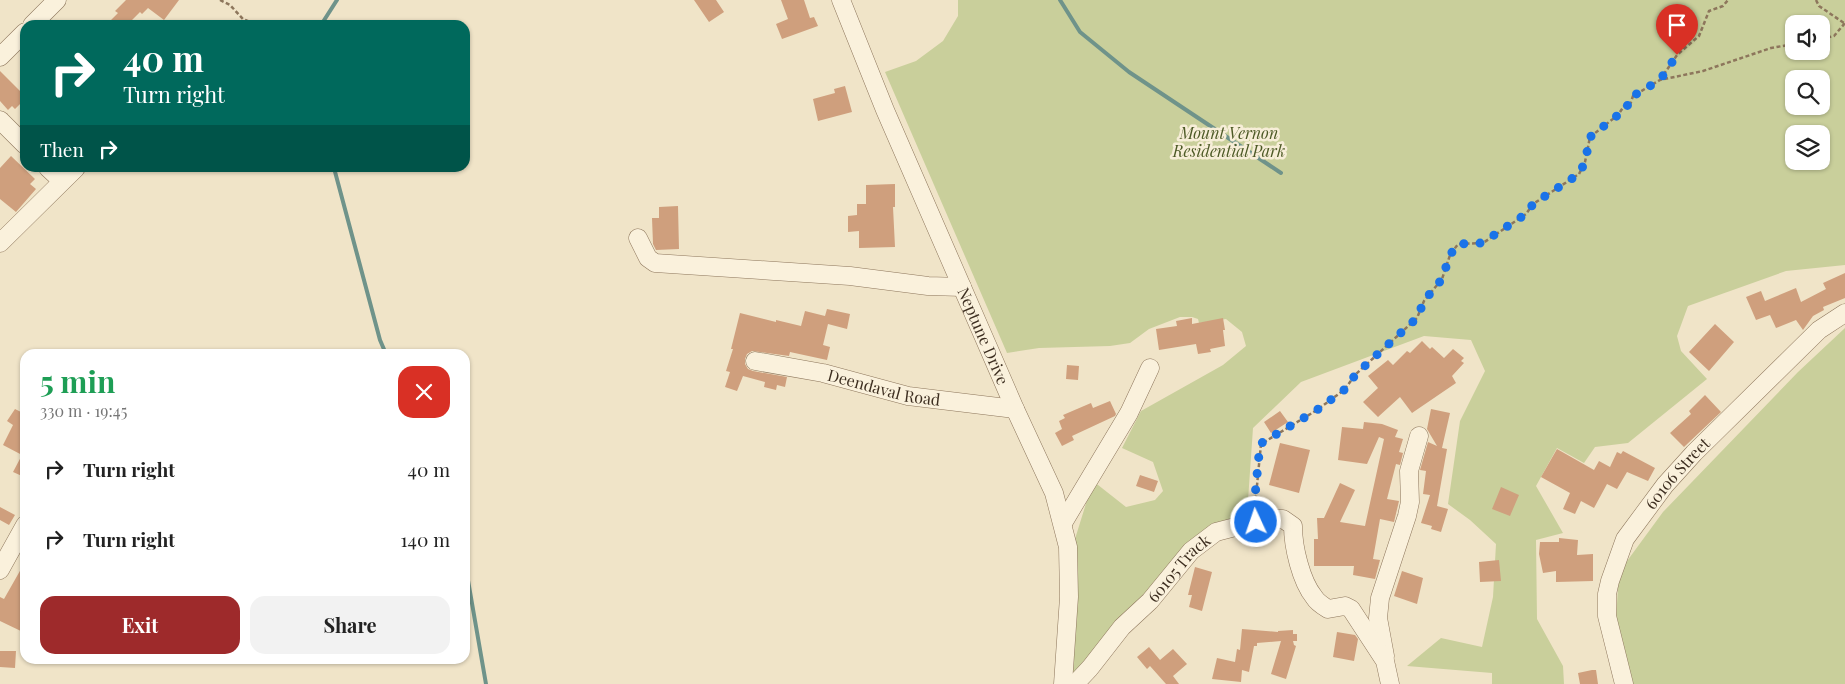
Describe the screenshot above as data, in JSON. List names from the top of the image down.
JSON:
{
  "streets": {
    "street": [
      "Neptune Drive",
      "Deendaval Road",
      "60106 Street",
      "60105 Track"
    ]
  },
  "crossings": [
    ["Neptune Drive", "Deendaval Road"]
  ],
  "parks": ["Mount Vernon Residential Park"],
  "page": {
    "turn": ["40 m", "Turn right"],
    "then": "Then",
    "heading": ["5 min", "330 m · 19:45"],
    "list": [
      {
        "name": "Turn right",
        "value": "40 m"
      },
      {
        "name": "Turn right",
        "value": "140 m"
      }
    ],
    "buttons": ["Exit", "Share"]
  }
}
